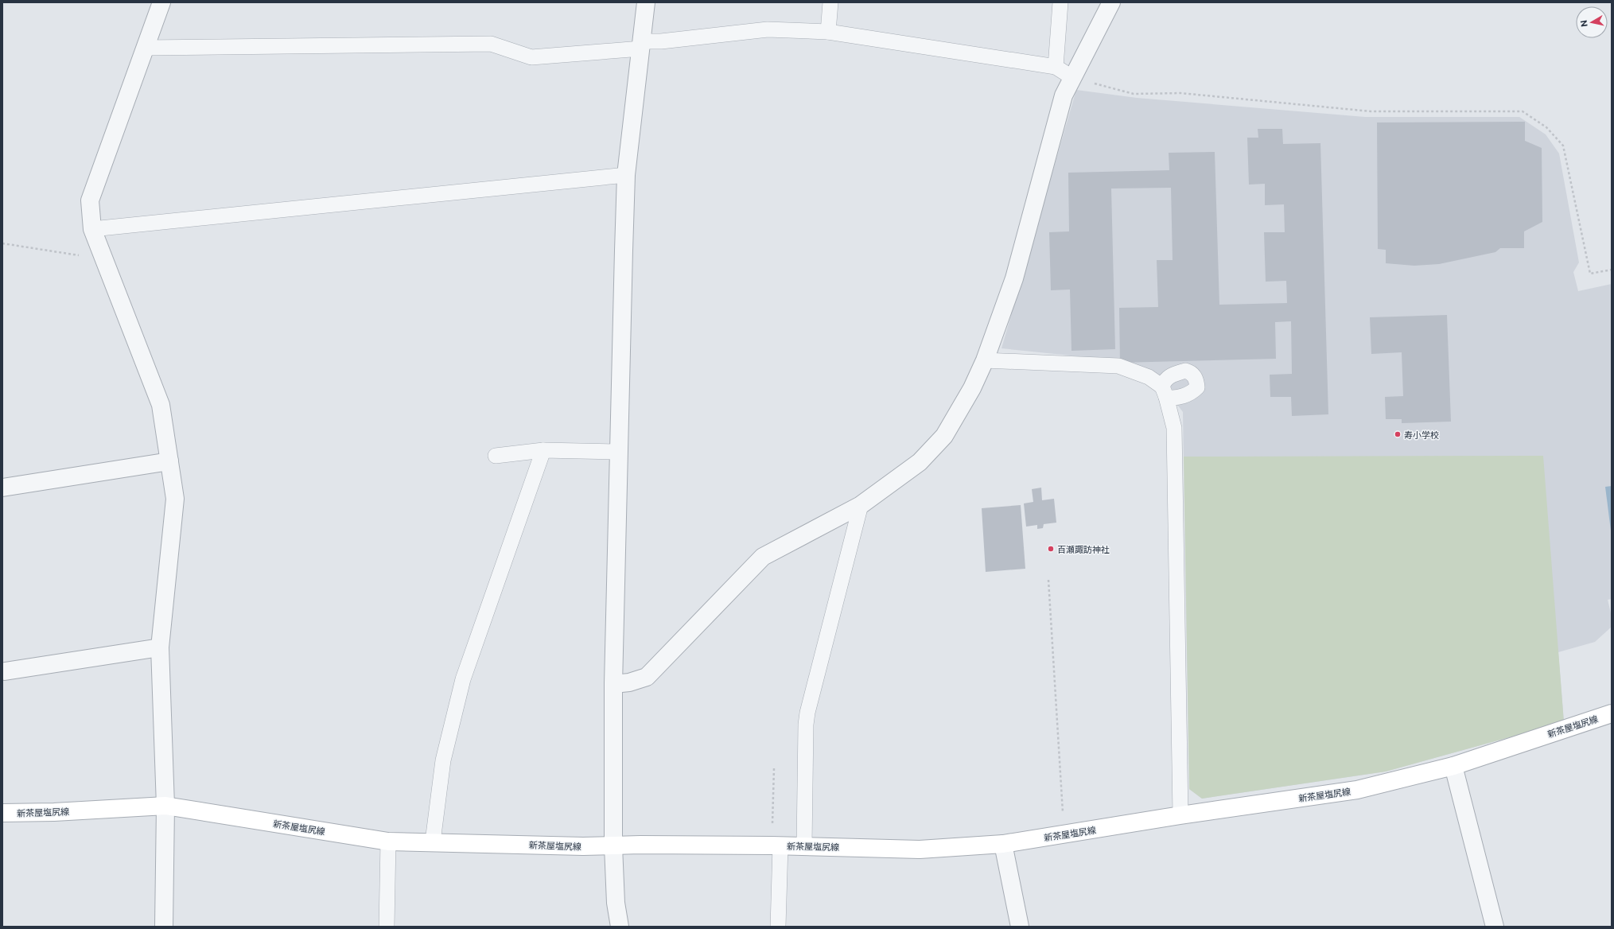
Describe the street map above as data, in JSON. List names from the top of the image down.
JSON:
{
  "streets": {
    "main road": ["新茶屋塩尻線"]
  },
  "places": ["寿小学校", "百瀬諏訪神社"],
  "north": "left"
}
